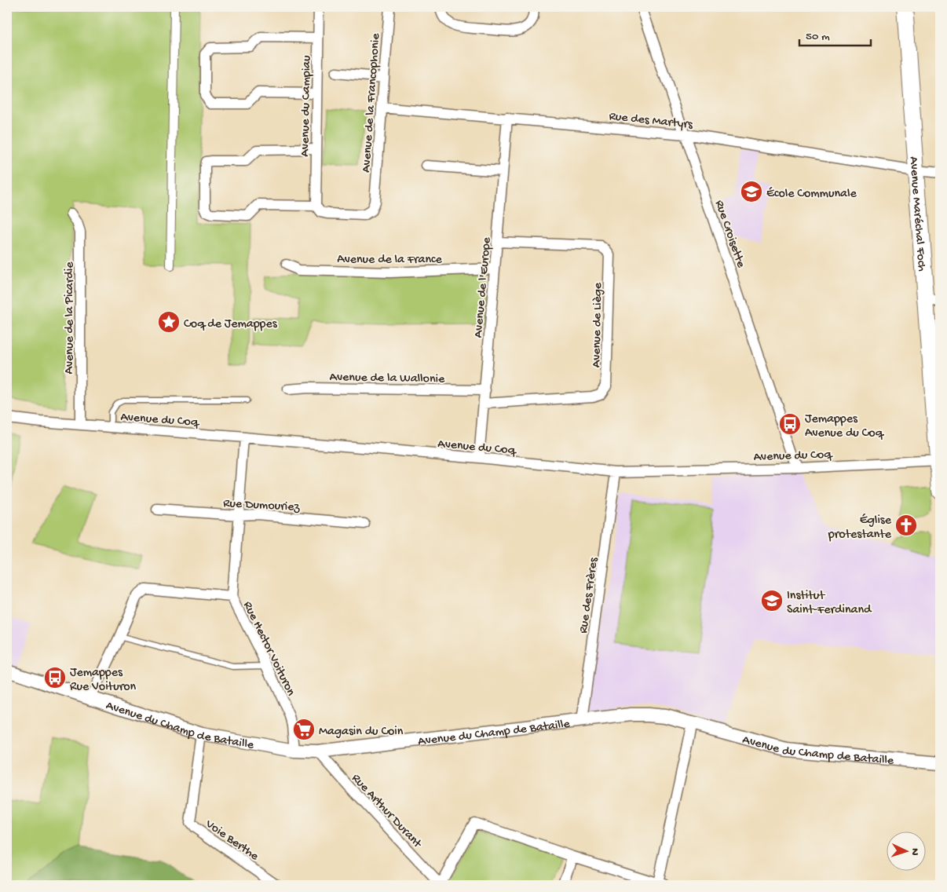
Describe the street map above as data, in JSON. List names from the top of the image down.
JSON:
{
  "streets": {
    "main road": ["Avenue Maréchal Foch"],
    "street": [
      "Avenue de la Francophonie",
      "Avenue du Campiau",
      "Rue des Martyrs",
      "Rue Croisette",
      "Avenue de la France",
      "Avenue de l'Europe",
      "Avenue de la Picardie",
      "Avenue de Liège",
      "Avenue de la Wallonie",
      "Avenue du Coq",
      "Rue Dumouriez",
      "Rue des Frères",
      "Rue Hector Voituron",
      "Avenue du Champ de Bataille",
      "Rue Arthur Durant",
      "Voie Berthe"
    ]
  },
  "crossings": [
    ["Avenue de la Francophonie", "Avenue du Campiau"],
    ["Avenue de la Francophonie", "Rue des Martyrs"],
    ["Rue des Martyrs", "Avenue Maréchal Foch"],
    ["Rue des Martyrs", "Rue Croisette"],
    ["Rue des Martyrs", "Avenue de l'Europe"],
    ["Avenue Maréchal Foch", "Avenue du Coq"],
    ["Rue Croisette", "Avenue du Coq"],
    ["Avenue de la France", "Avenue de l'Europe"],
    ["Avenue de l'Europe", "Avenue de Liège"],
    ["Avenue de l'Europe", "Avenue de la Wallonie"],
    ["Avenue de l'Europe", "Avenue du Coq"],
    ["Avenue de la Picardie", "Avenue du Coq"],
    ["Avenue du Coq", "Rue des Frères"],
    ["Avenue du Coq", "Rue Hector Voituron"],
    ["Rue Dumouriez", "Rue Hector Voituron"],
    ["Rue des Frères", "Avenue du Champ de Bataille"],
    ["Rue Hector Voituron", "Avenue du Champ de Bataille"],
    ["Avenue du Champ de Bataille", "Rue Arthur Durant"],
    ["Avenue du Champ de Bataille", "Voie Berthe"]
  ],
  "places": {
    "school or university": ["École Communale", "Institut Saint-Ferdinand"],
    "place": ["Coq de Jemappes"],
    "bus stop": ["Jemappes Avenue du Coq", "Jemappes Rue Voituron"],
    "church": ["Église protestante"],
    "supermarket": ["Magasin du Coin"]
  },
  "scale_bar": "50 m",
  "north": "right"
}
